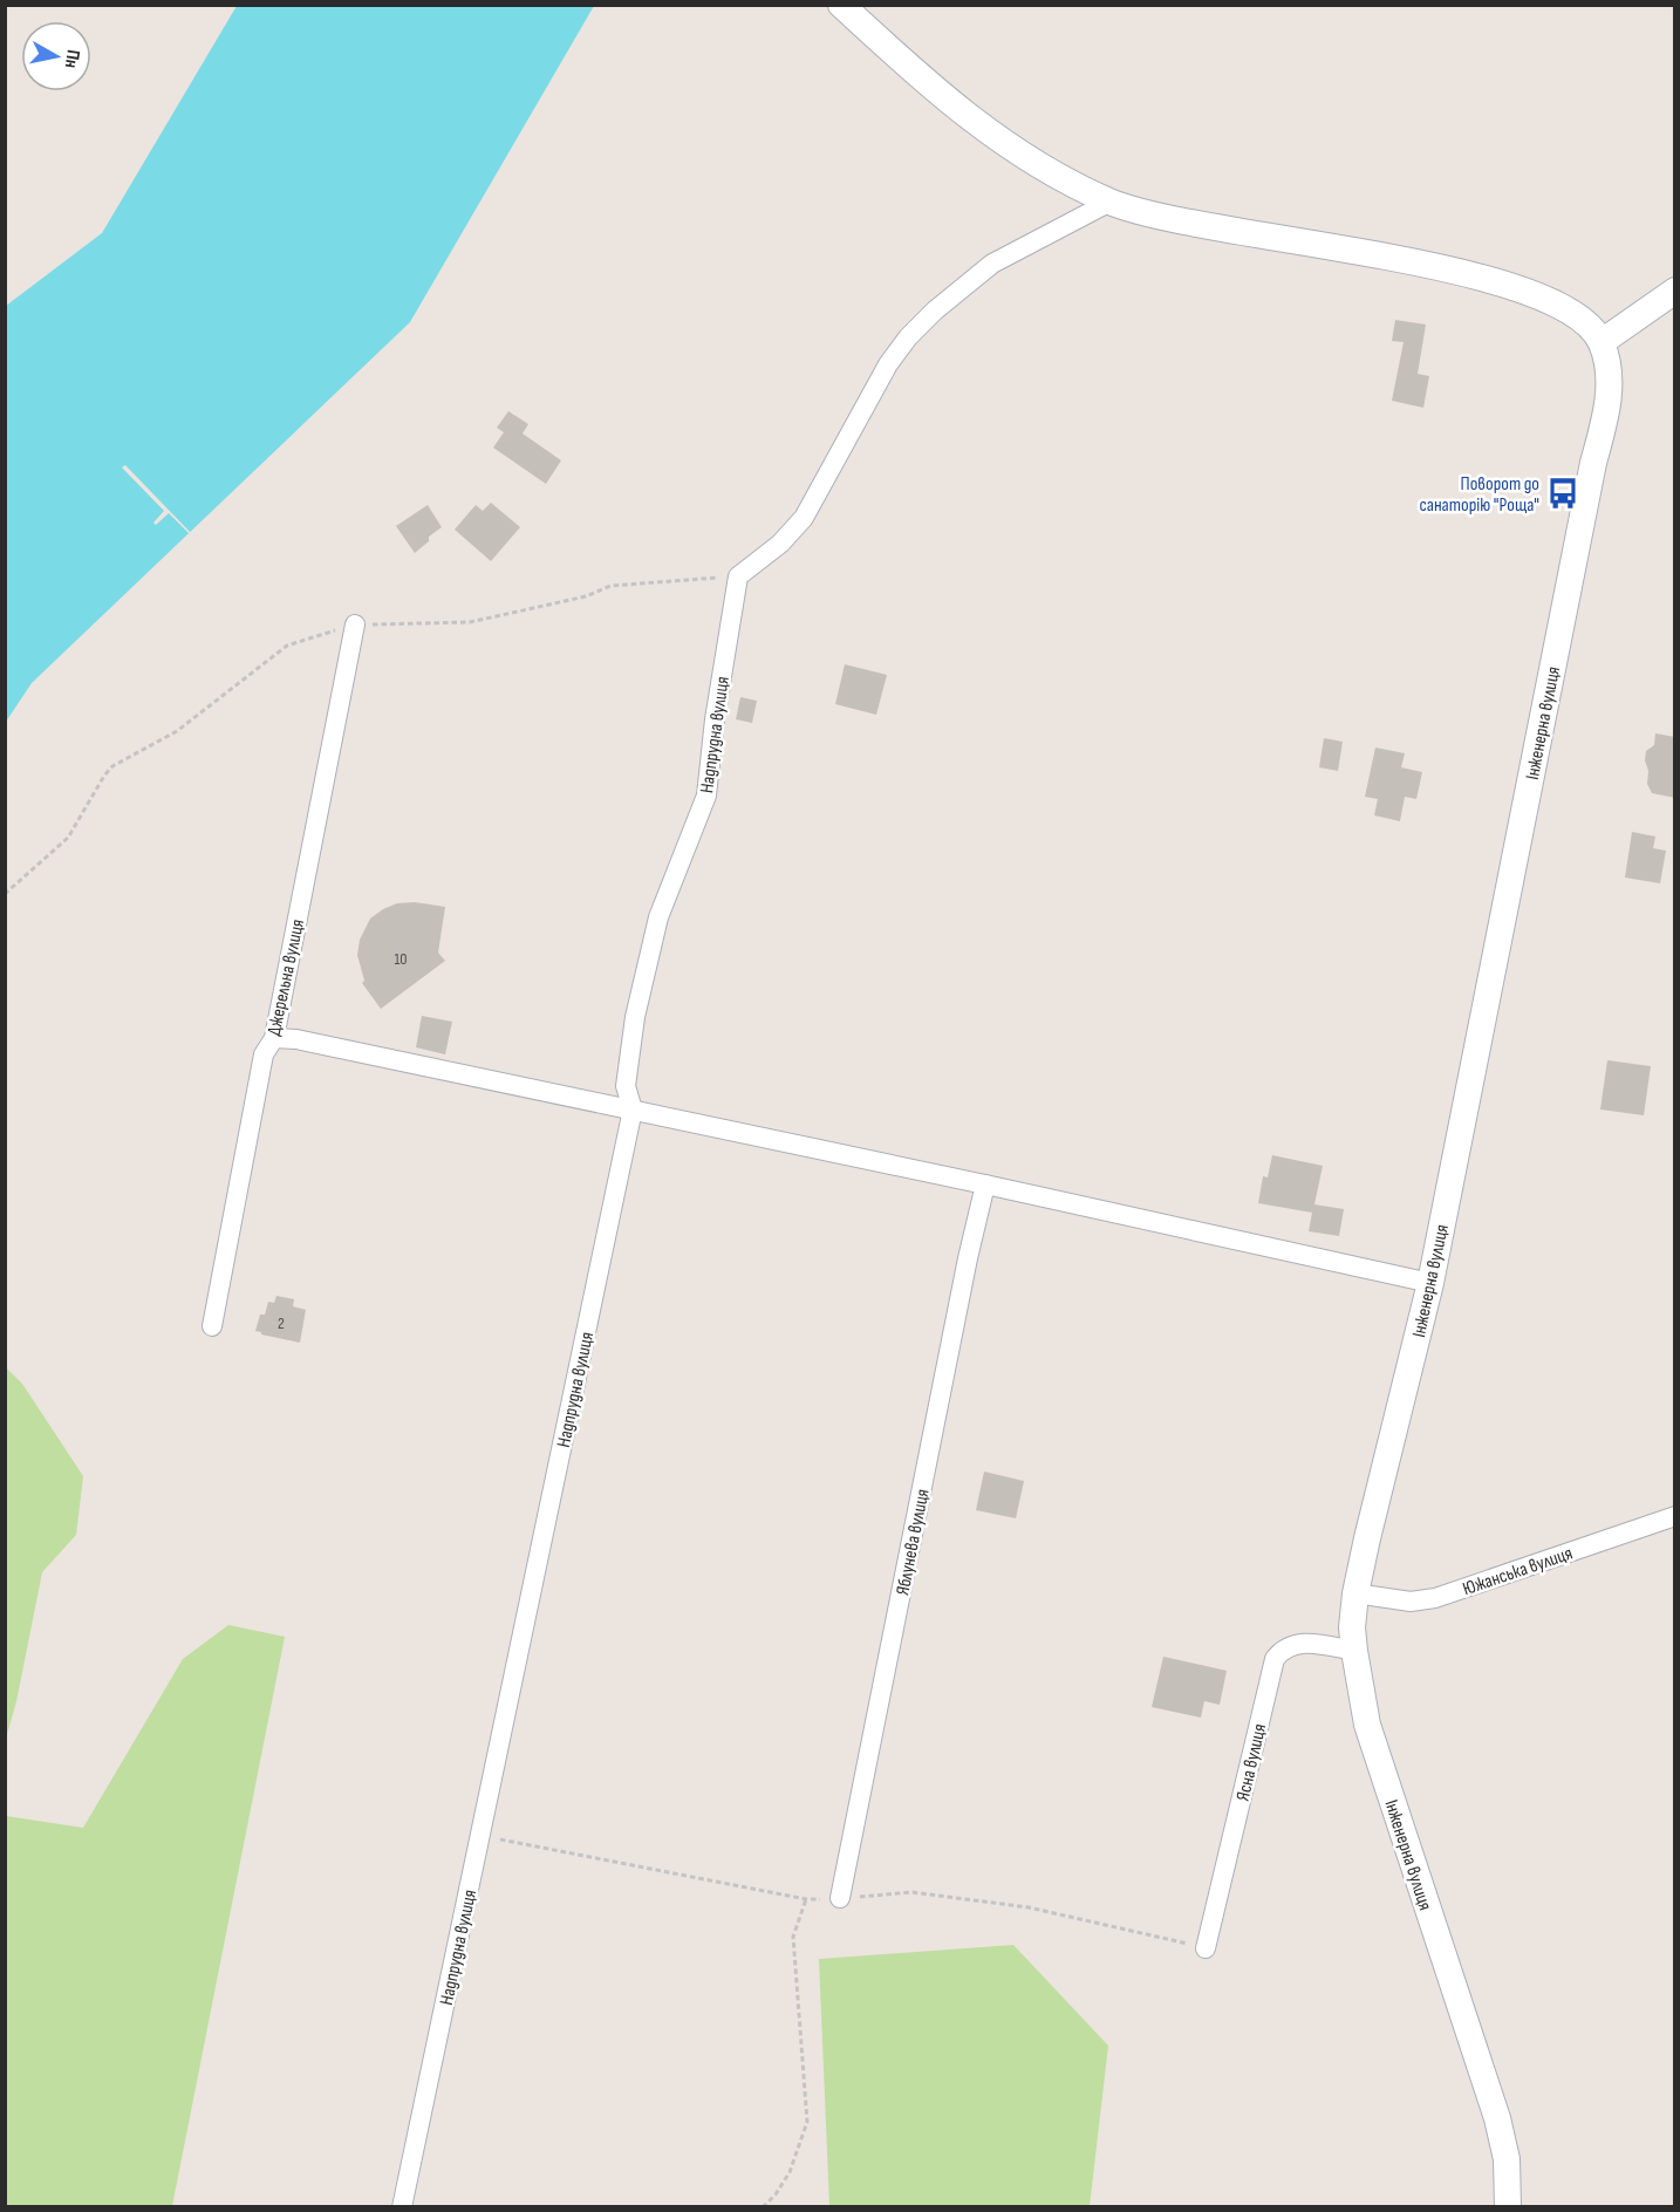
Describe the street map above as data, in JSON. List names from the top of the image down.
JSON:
{
  "streets": {
    "street": [
      "Інженерна вулиця",
      "Надпрудна вулиця",
      "Джерельна вулиця",
      "Яблунева вулиця",
      "Южанська вулиця",
      "Ясна вулиця"
    ]
  },
  "crossings": [
    ["Інженерна вулиця", "Южанська вулиця"],
    ["Інженерна вулиця", "Ясна вулиця"]
  ],
  "places": {
    "bus stop": ["Поворот до санаторію \"Роща\""]
  },
  "house_numbers": ["10", "2"],
  "north": "right"
}
